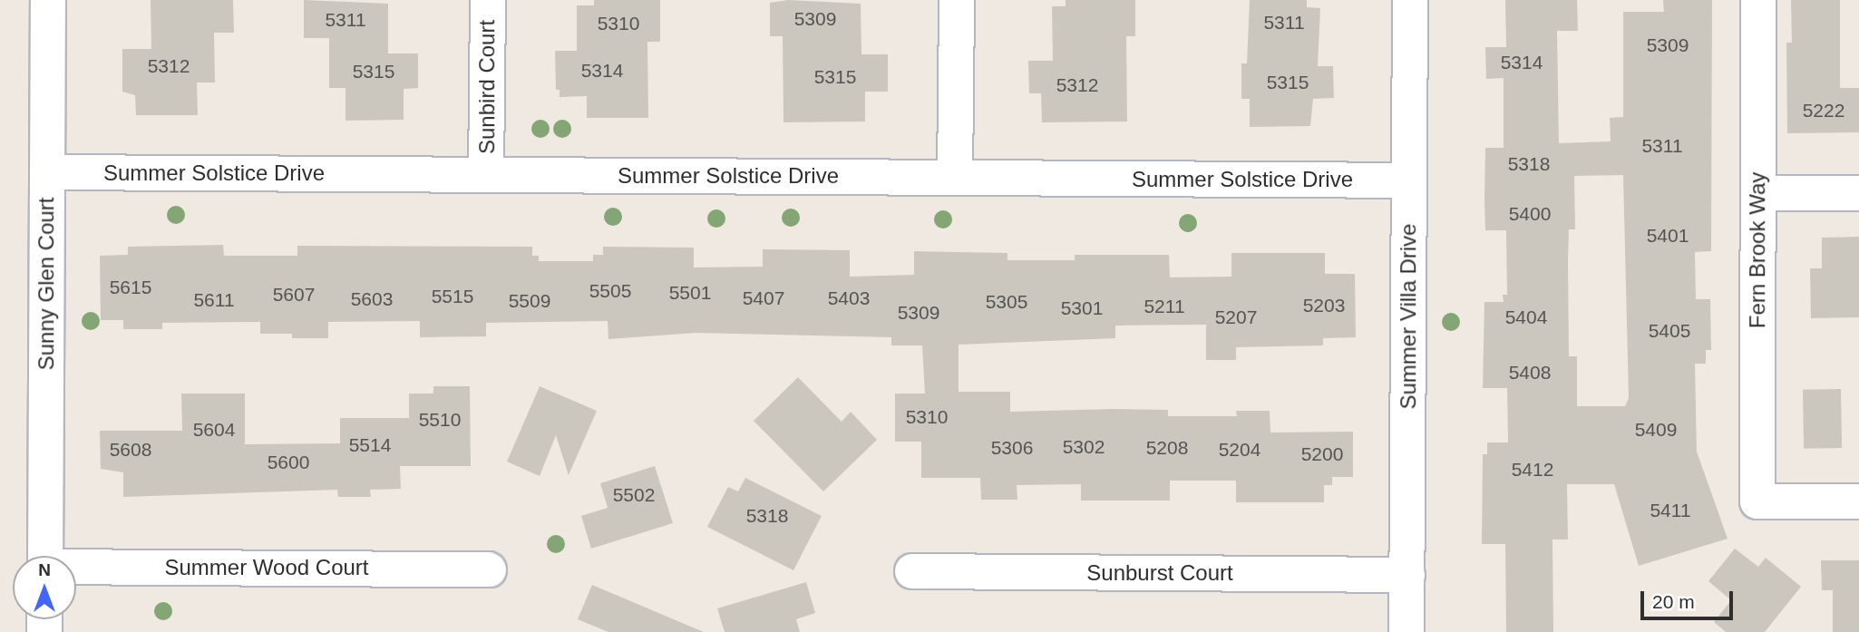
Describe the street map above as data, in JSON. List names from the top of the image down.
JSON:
{
  "streets": {
    "street": [
      "Sunbird Court",
      "Summer Solstice Drive",
      "Fern Brook Way",
      "Sunny Glen Court",
      "Summer Villa Drive",
      "Summer Wood Court",
      "Sunburst Court"
    ]
  },
  "crossings": [
    ["Sunbird Court", "Summer Solstice Drive"],
    ["Summer Solstice Drive", "Sunny Glen Court"],
    ["Summer Solstice Drive", "Summer Villa Drive"],
    ["Summer Villa Drive", "Sunburst Court"]
  ],
  "house_numbers": [
    "5309",
    "5311",
    "5311",
    "5310",
    "5309",
    "5314",
    "5312",
    "5314",
    "5315",
    "5315",
    "5315",
    "5312",
    "5222",
    "5311",
    "5318",
    "5400",
    "5401",
    "5615",
    "5505",
    "5501",
    "5607",
    "5515",
    "5407",
    "5403",
    "5603",
    "5611",
    "5509",
    "5305",
    "5203",
    "5211",
    "5301",
    "5309",
    "5207",
    "5404",
    "5405",
    "5408",
    "5310",
    "5510",
    "5604",
    "5409",
    "5514",
    "5302",
    "5306",
    "5208",
    "5608",
    "5204",
    "5200",
    "5600",
    "5412",
    "5502",
    "5411",
    "5318"
  ],
  "scale_bar": "20 m",
  "north": "top"
}
